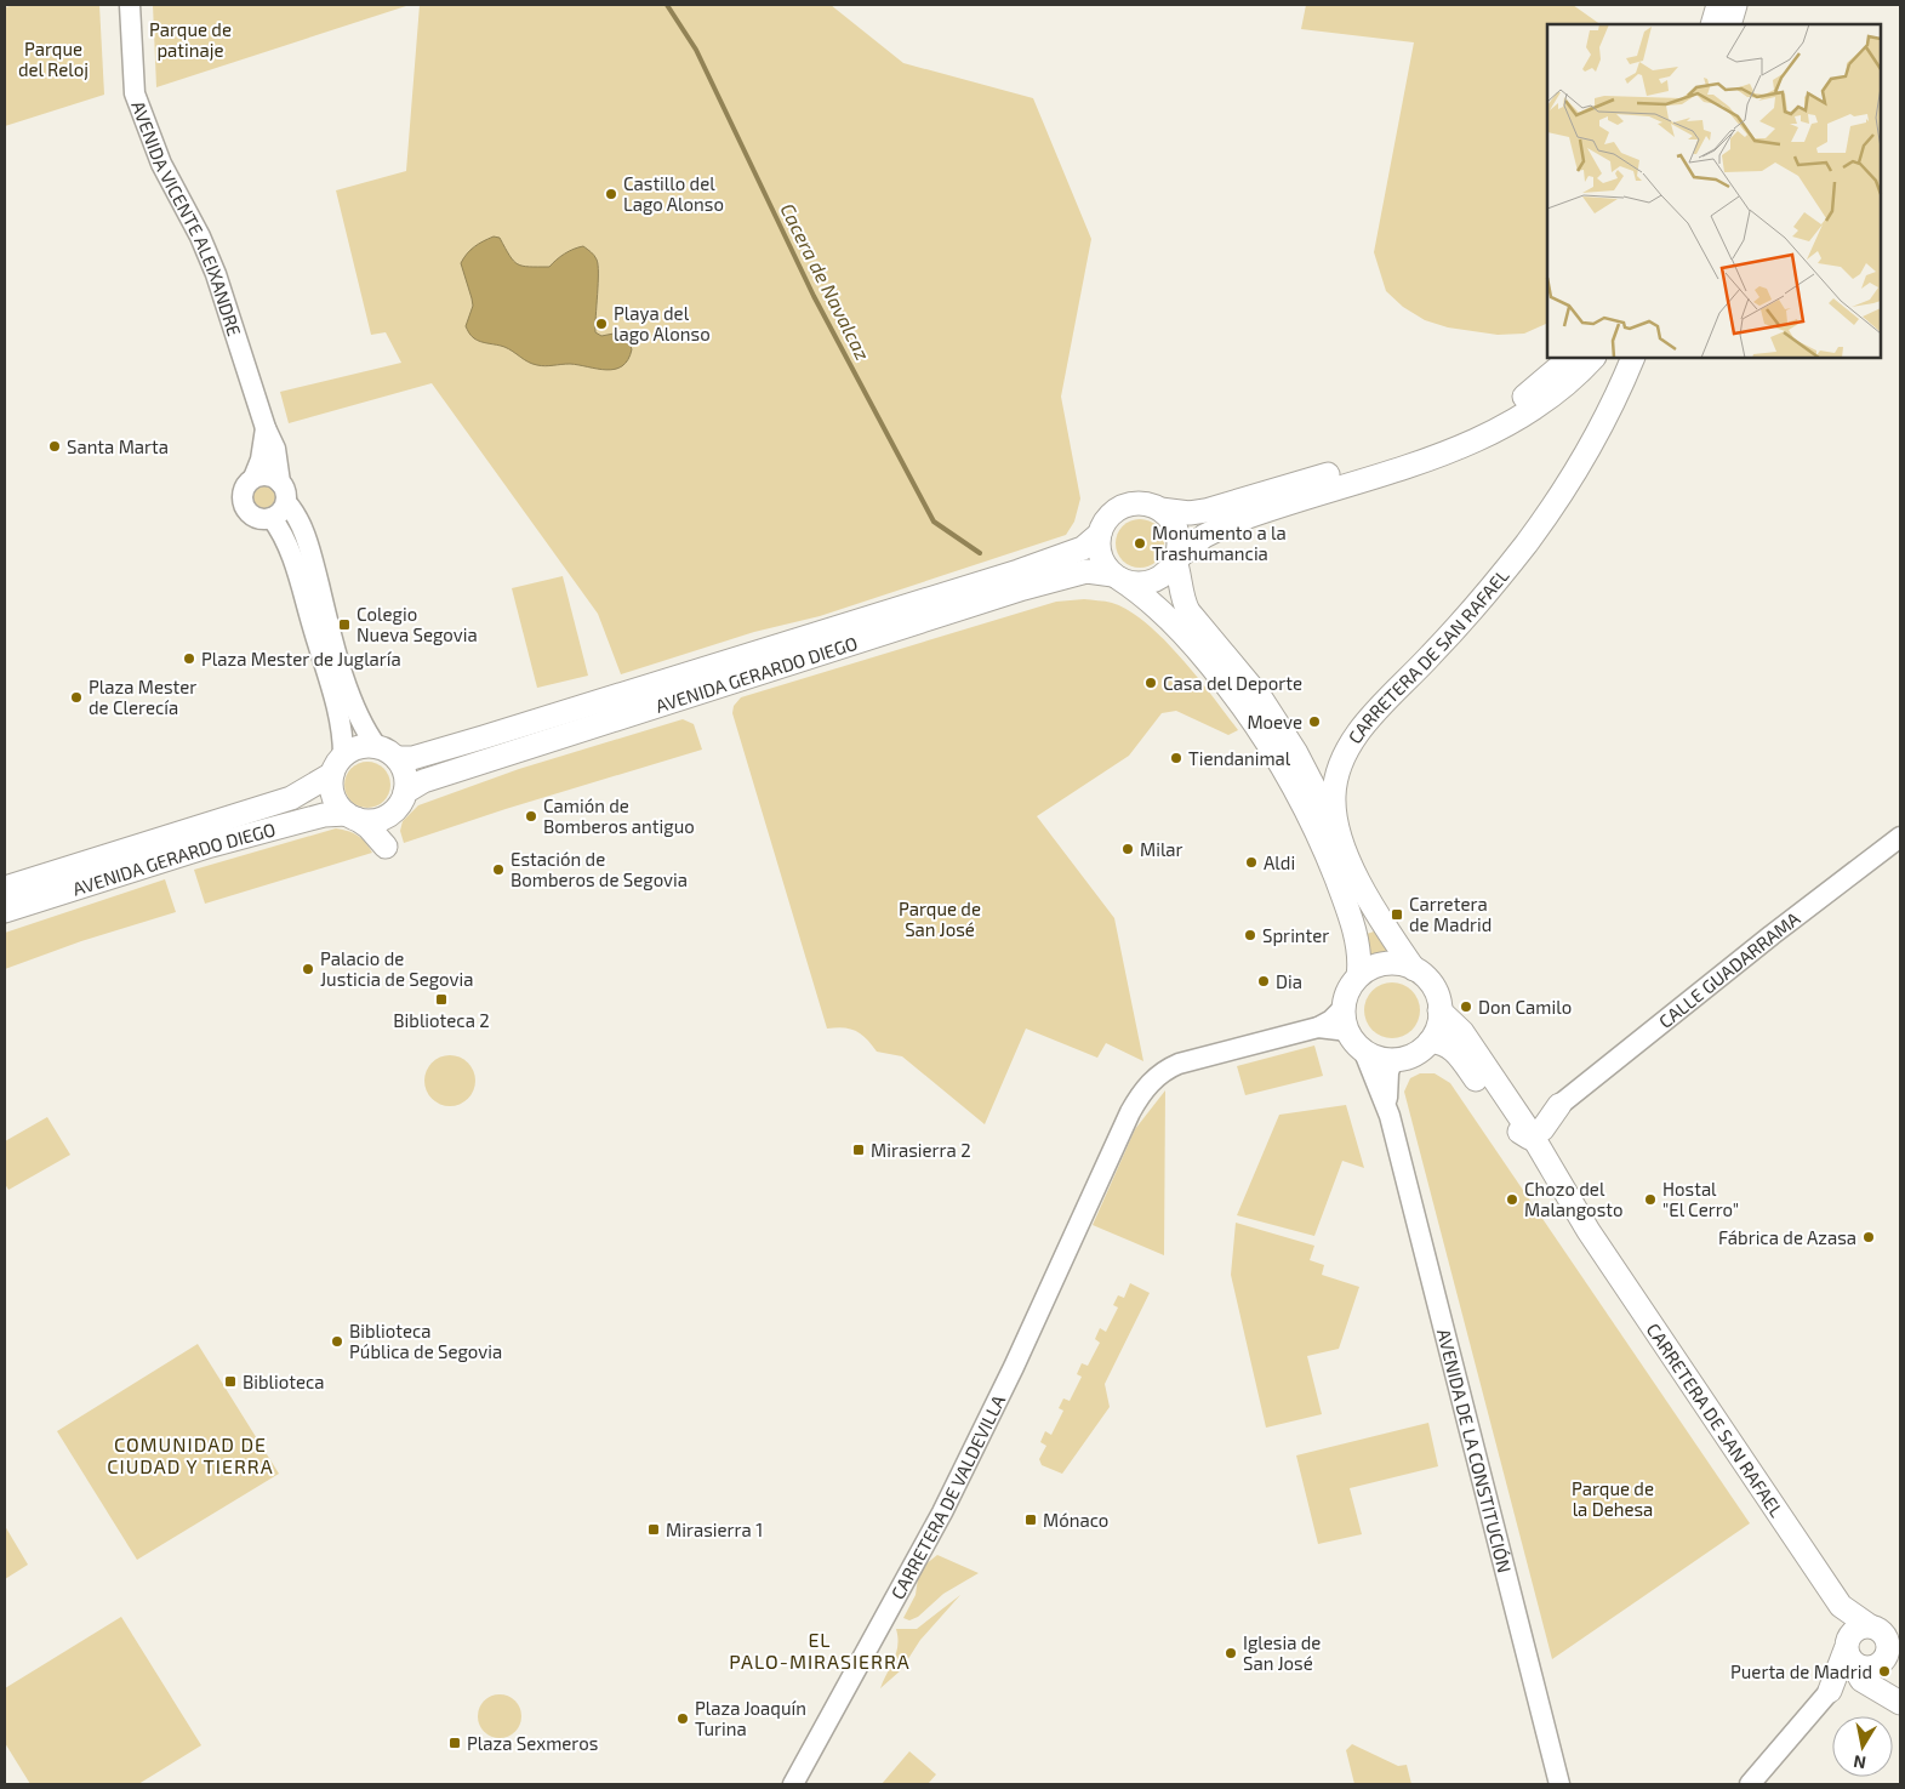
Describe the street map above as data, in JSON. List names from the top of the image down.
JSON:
{
  "streets": {
    "main road": ["CARRETERA DE SAN RAFAEL", "AVENIDA GERARDO DIEGO"],
    "street": [
      "AVENIDA VICENTE ALEIXANDRE",
      "CALLE GUADARRAMA",
      "AVENIDA DE LA CONSTITUCIÓN",
      "CARRETERA DE VALDEVILLA"
    ]
  },
  "crossings": [
    ["CARRETERA DE SAN RAFAEL", "CALLE GUADARRAMA"],
    ["CARRETERA DE SAN RAFAEL", "AVENIDA DE LA CONSTITUCIÓN"]
  ],
  "districts": ["COMUNIDAD DE CIUDAD Y TIERRA", "EL PALO-MIRASIERRA"],
  "water": ["Cacera de Navalcaz"],
  "parks": [
    "Parque de patinaje",
    "Parque del Reloj",
    "Parque de San José",
    "Parque de la Dehesa"
  ],
  "places": {
    "other": [
      "Castillo del Lago Alonso",
      "Playa del lago Alonso",
      "Santa Marta",
      "Monumento a la Trashumancia",
      "Plaza Mester de Juglaría",
      "Casa del Deporte",
      "Plaza Mester de Clerecía",
      "Moeve",
      "Tiendanimal",
      "Camión de Bomberos antiguo",
      "Milar",
      "Aldi",
      "Estación de Bomberos de Segovia",
      "Sprinter",
      "Palacio de Justicia de Segovia",
      "Dia",
      "Don Camilo",
      "Chozo del Malangosto",
      "Hostal \"El Cerro\"",
      "Fábrica de Azasa",
      "Biblioteca Pública de Segovia",
      "Iglesia de San José",
      "Puerta de Madrid",
      "Plaza Joaquín Turina"
    ],
    "transit": [
      "Colegio Nueva Segovia",
      "Carretera de Madrid",
      "Biblioteca 2",
      "Mirasierra 2",
      "Biblioteca",
      "Mónaco",
      "Mirasierra 1",
      "Plaza Sexmeros"
    ]
  },
  "north": "bottom"
}
